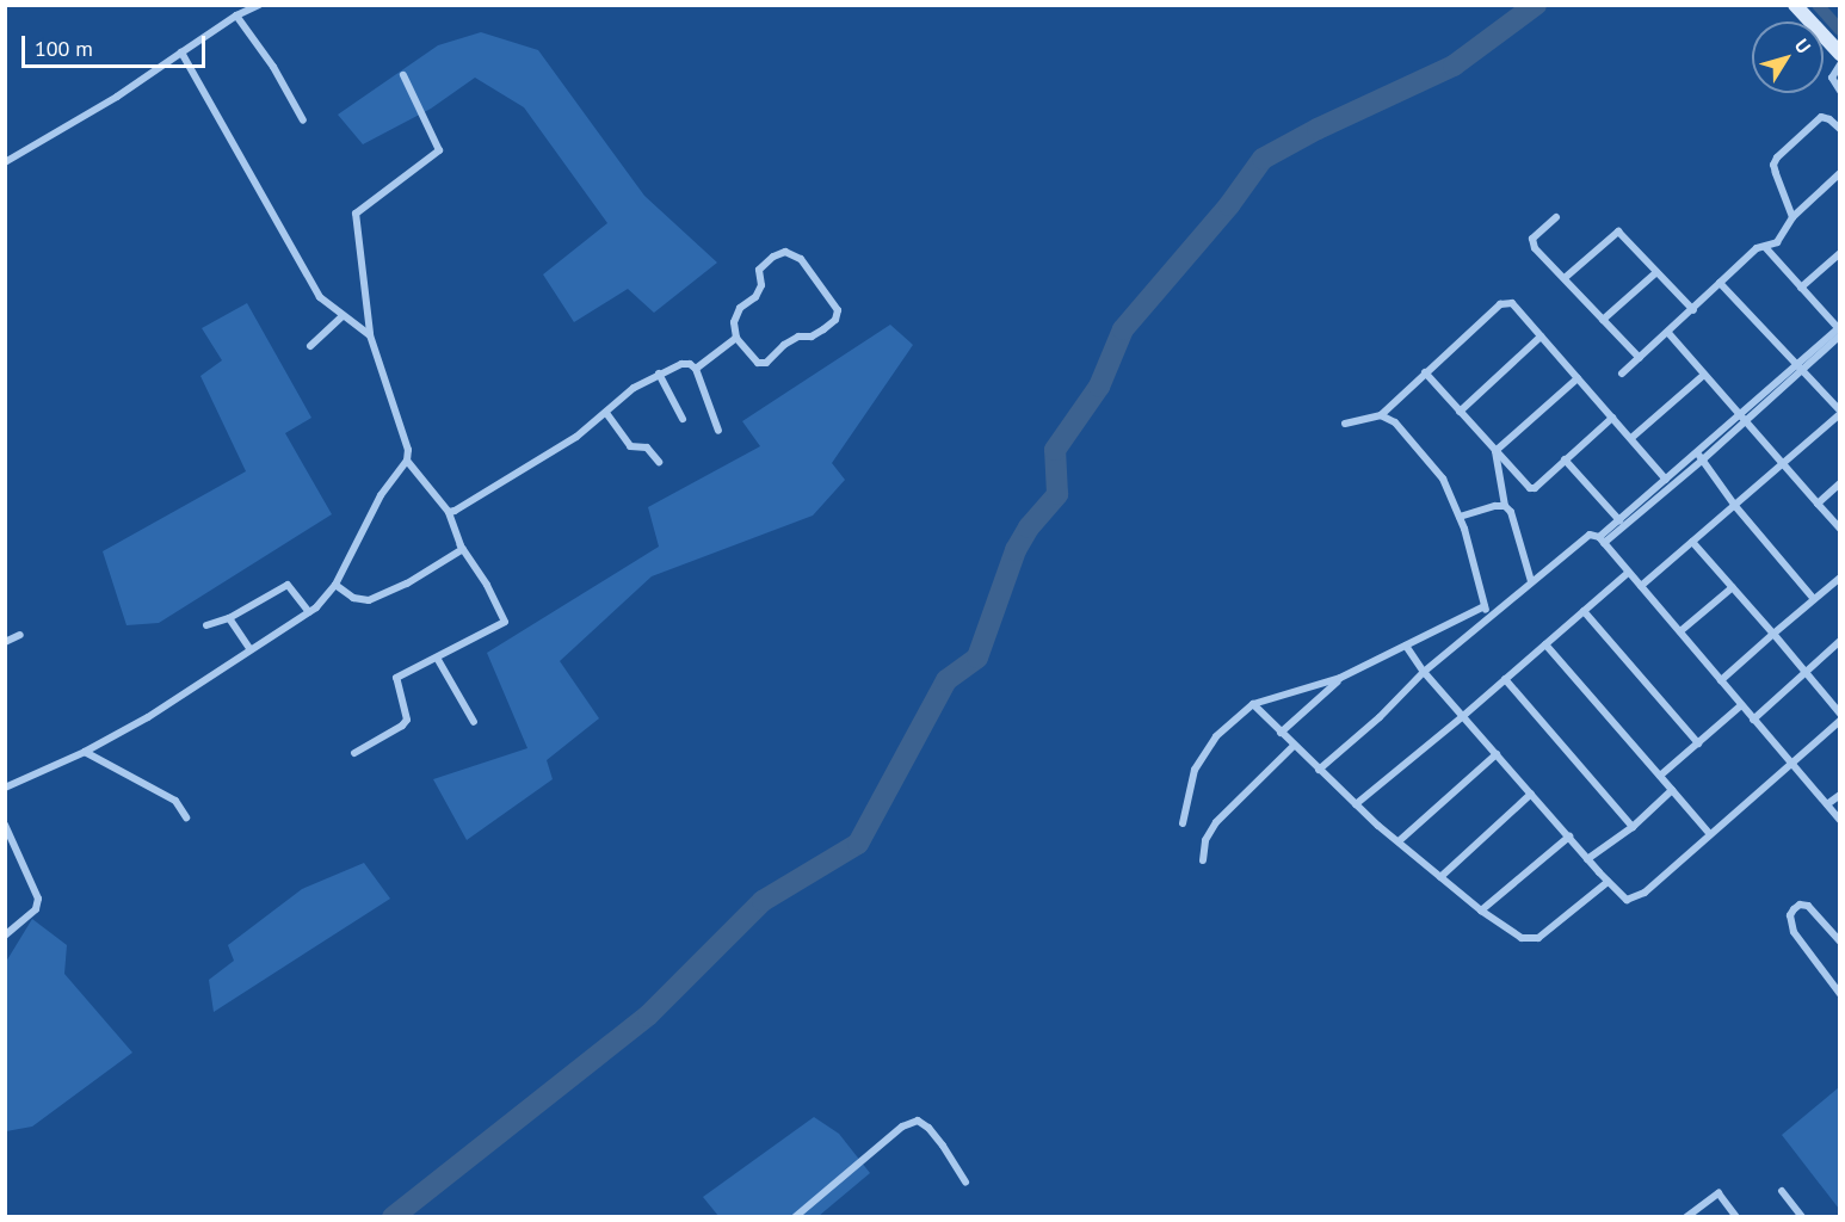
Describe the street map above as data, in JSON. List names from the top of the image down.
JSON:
{
  "scale_bar": "100 m",
  "north": "top right"
}
